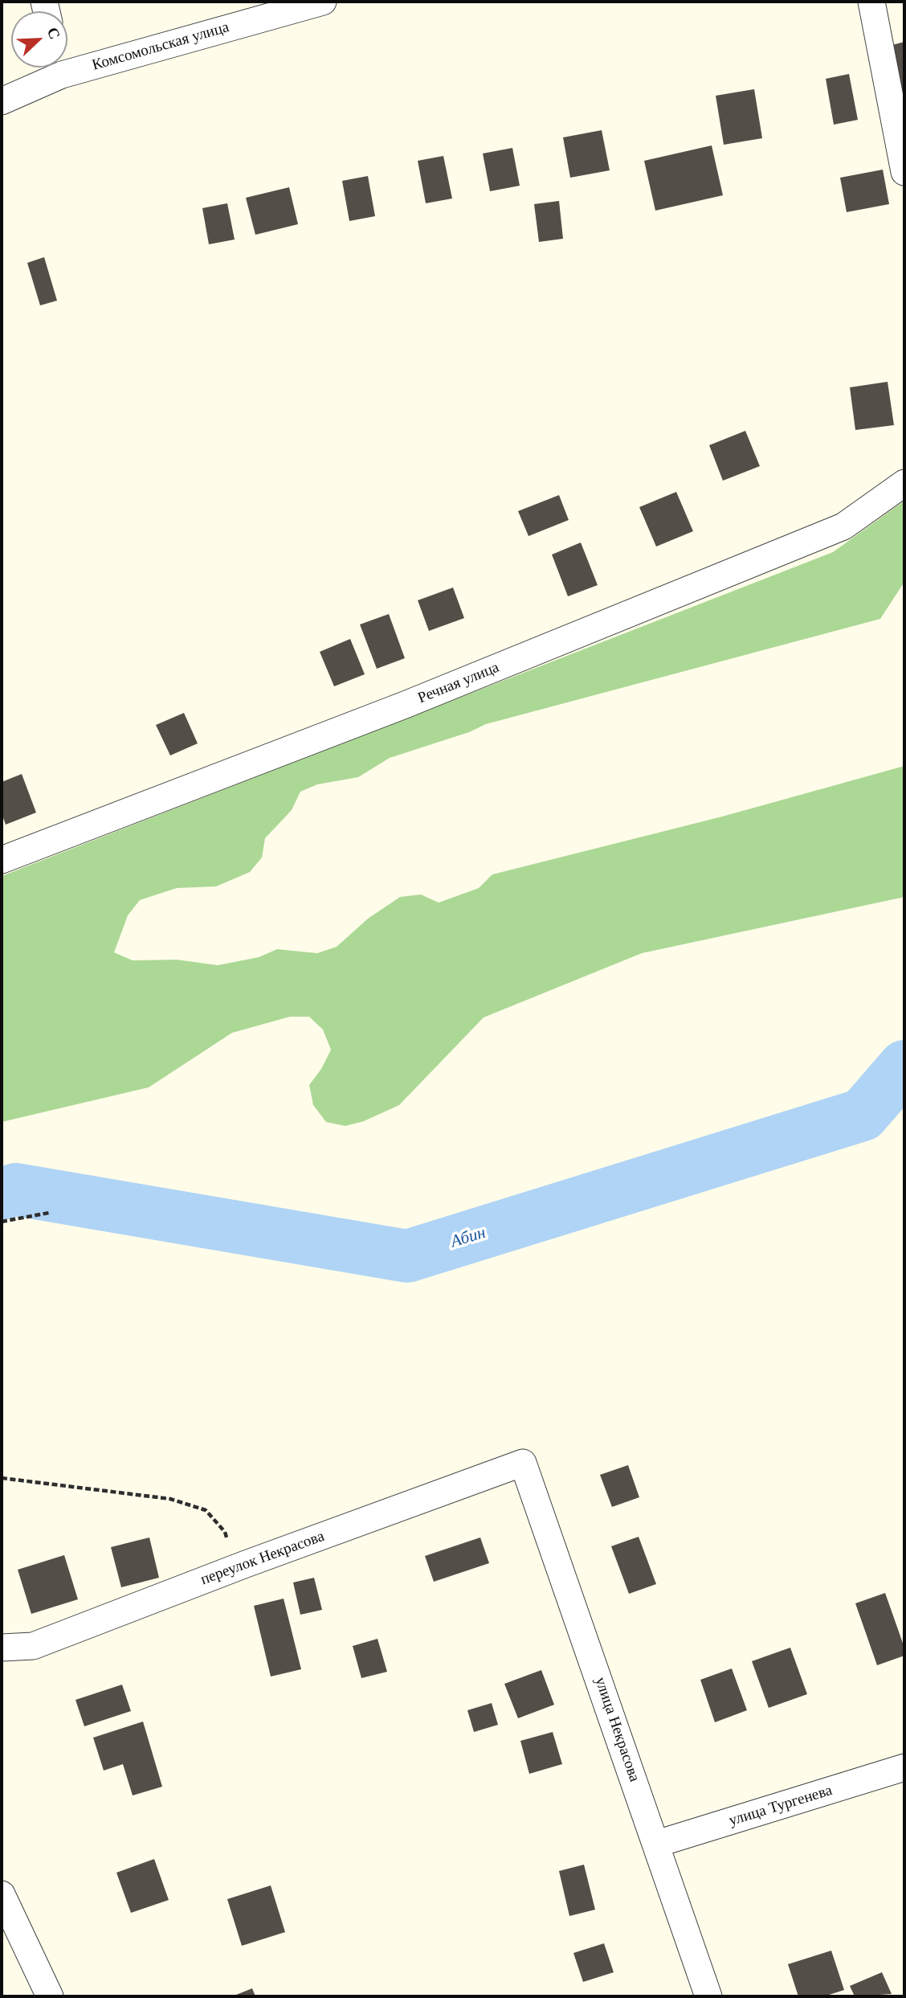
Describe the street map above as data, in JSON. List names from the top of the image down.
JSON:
{
  "streets": {
    "street": [
      "Комсомольская улица",
      "Речная улица",
      "переулок Некрасова",
      "улица Некрасова",
      "улица Тургенева"
    ]
  },
  "crossings": [
    ["переулок Некрасова", "улица Некрасова"],
    ["улица Некрасова", "улица Тургенева"]
  ],
  "water": ["Абин"],
  "north": "top right"
}
